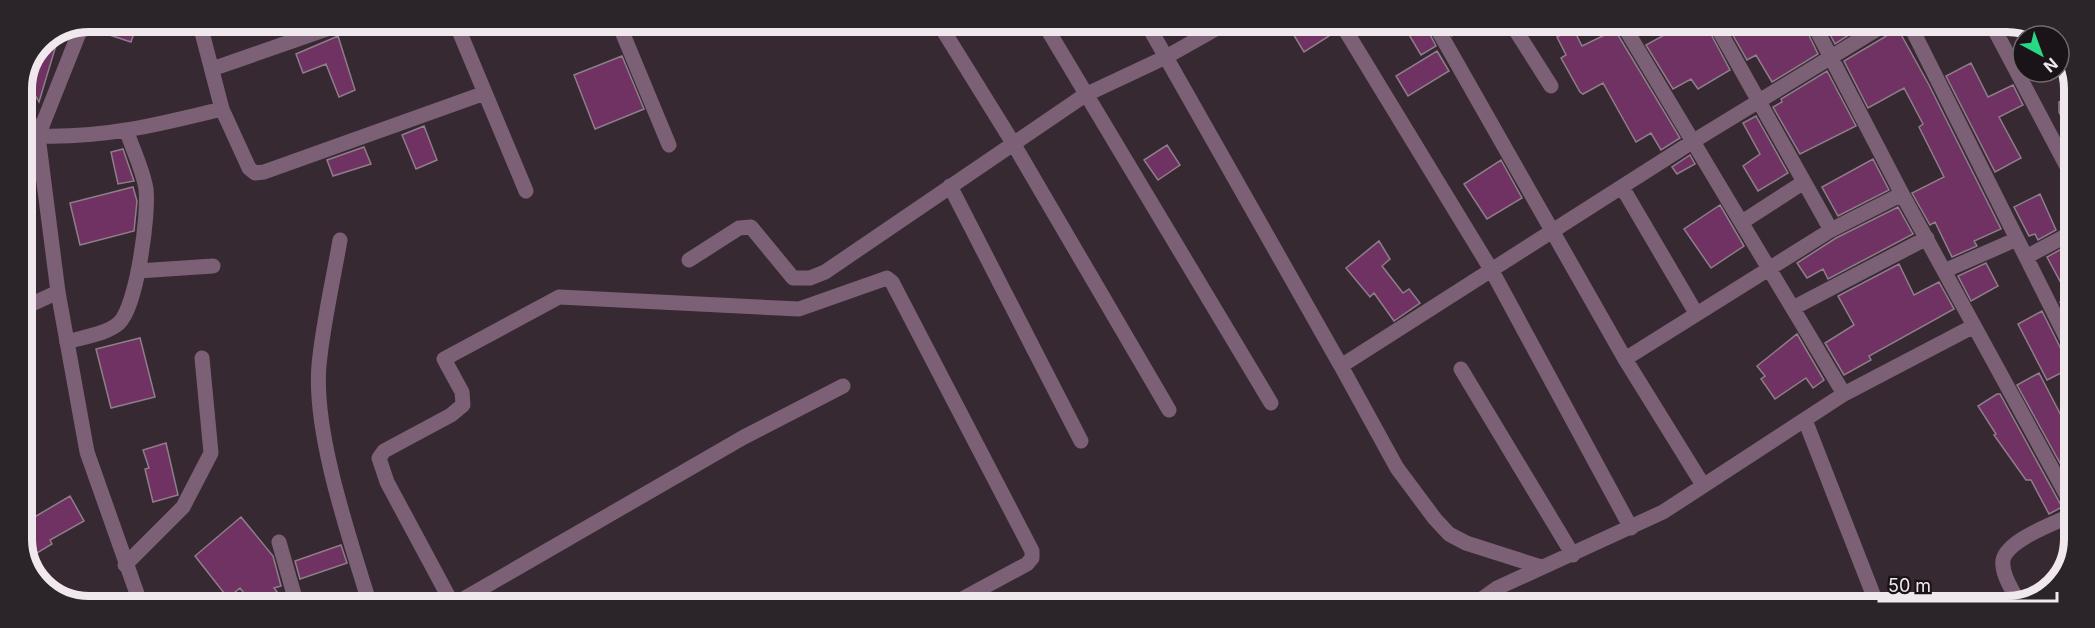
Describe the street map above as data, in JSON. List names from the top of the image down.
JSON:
{
  "scale_bar": "50 m",
  "north": "bottom right"
}
